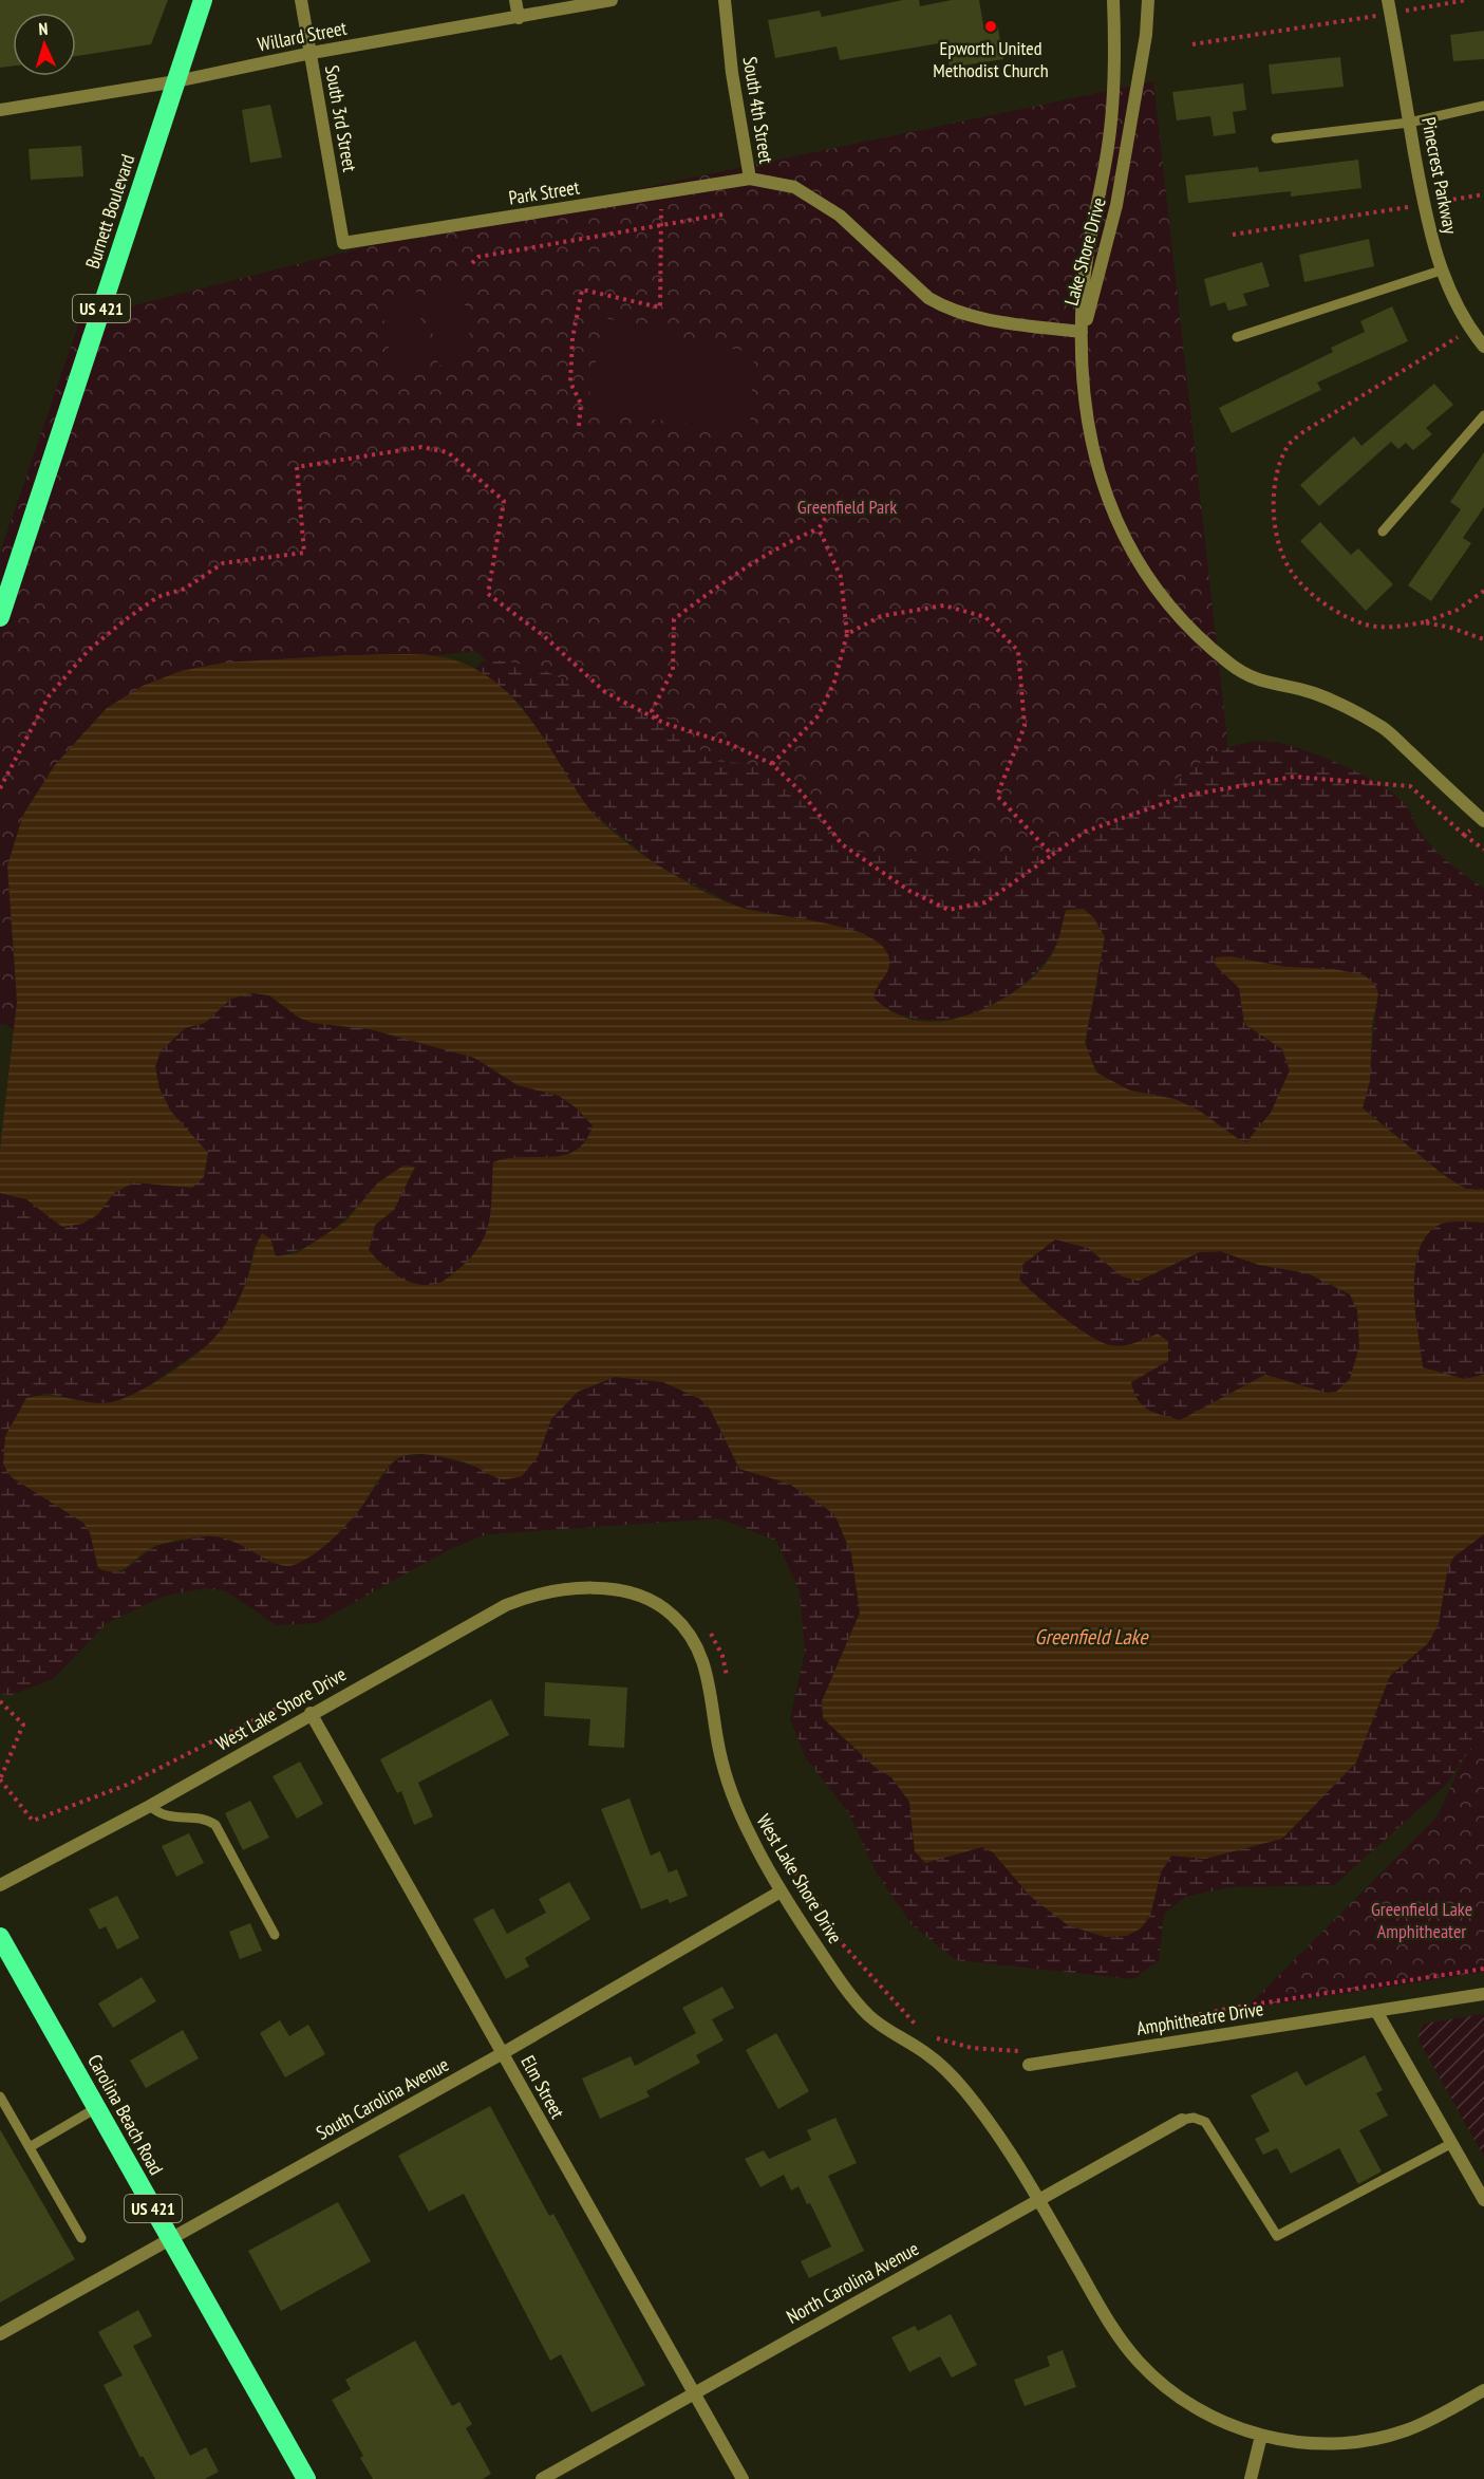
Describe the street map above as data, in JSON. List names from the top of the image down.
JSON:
{
  "streets": {
    "highway": ["Burnett Boulevard", "US 421", "Carolina Beach Road"],
    "street": [
      "Willard Street",
      "South 4th Street",
      "South 3rd Street",
      "Pinecrest Parkway",
      "Park Street",
      "Lake Shore Drive",
      "West Lake Shore Drive",
      "Amphitheatre Drive",
      "Elm Street",
      "South Carolina Avenue",
      "North Carolina Avenue"
    ]
  },
  "crossings": [
    ["Willard Street", "South 3rd Street"],
    ["Willard Street", "Burnett Boulevard"],
    ["South 4th Street", "Park Street"],
    ["South 4th Street", "Lake Shore Drive"],
    ["South 3rd Street", "Park Street"],
    ["West Lake Shore Drive", "Elm Street"],
    ["West Lake Shore Drive", "South Carolina Avenue"],
    ["West Lake Shore Drive", "North Carolina Avenue"],
    ["Elm Street", "South Carolina Avenue"],
    ["Elm Street", "North Carolina Avenue"],
    ["South Carolina Avenue", "Carolina Beach Road"]
  ],
  "water": ["Greenfield Lake"],
  "parks": ["Greenfield Park", "Greenfield Lake Amphitheater"],
  "places": ["Epworth United Methodist Church"],
  "north": "top"
}
